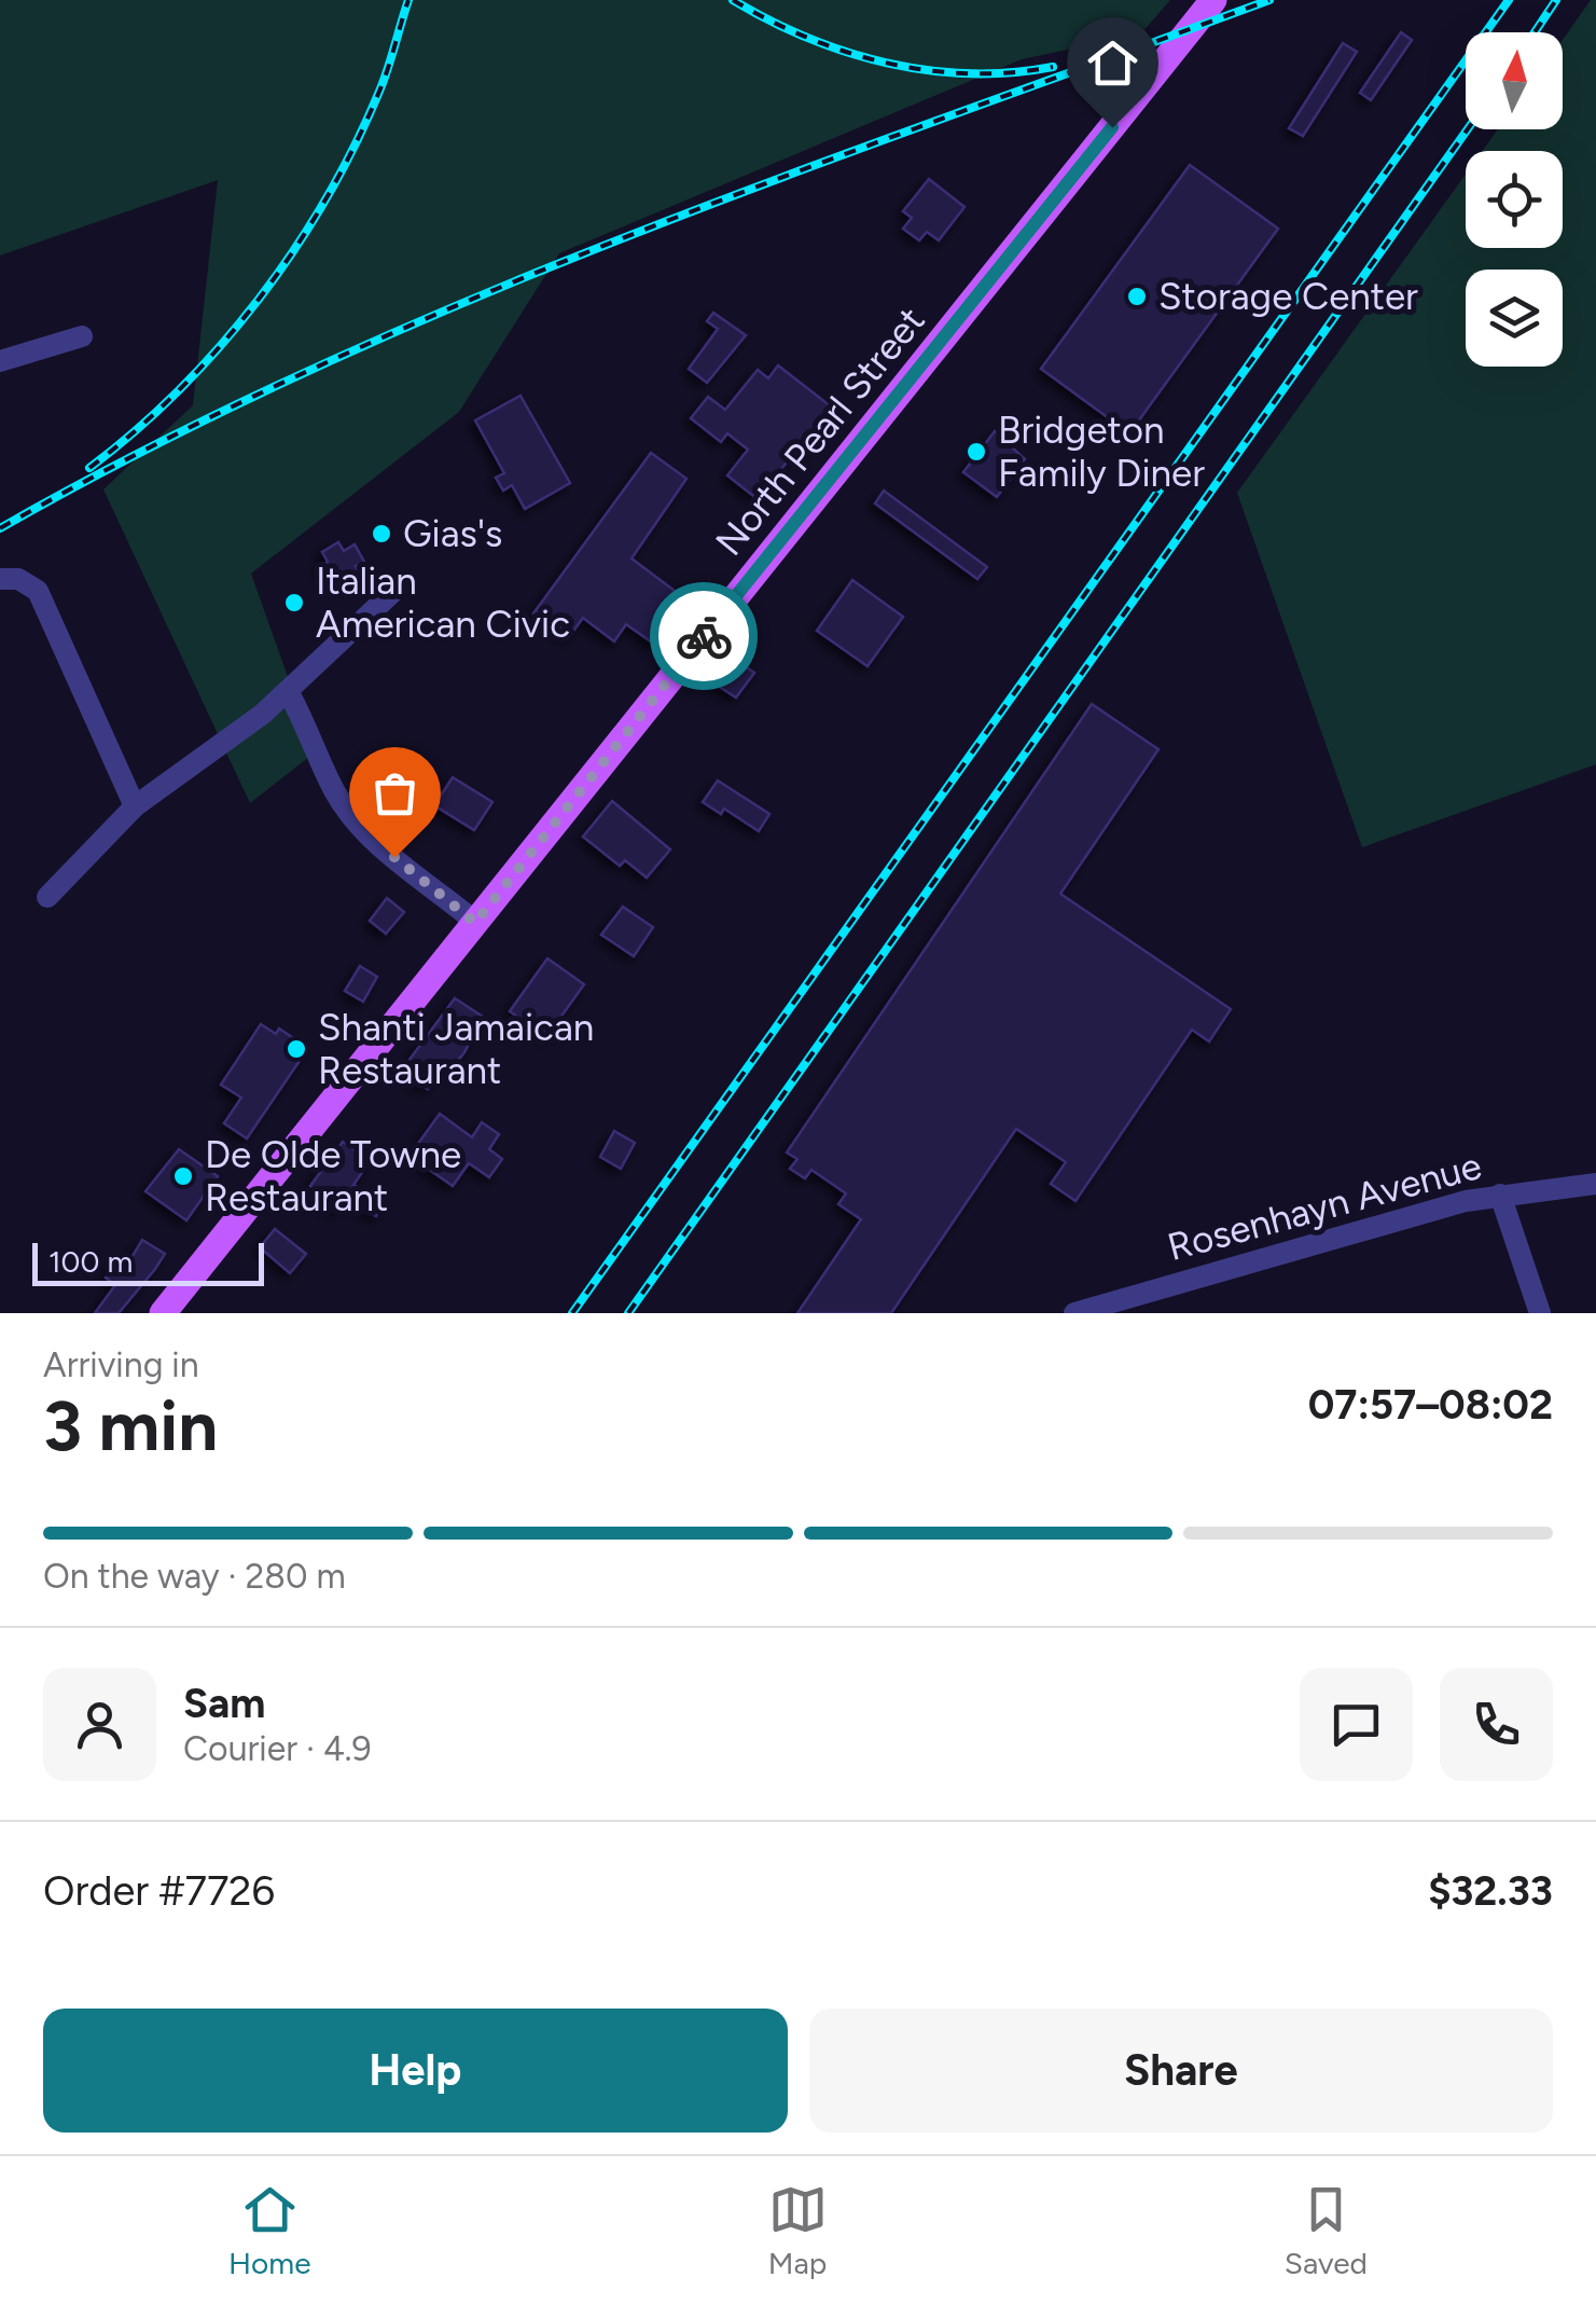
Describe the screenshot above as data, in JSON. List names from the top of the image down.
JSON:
{
  "streets": {
    "main road": ["North Pearl Street"],
    "street": ["Rosenhayn Avenue"]
  },
  "places": [
    "Storage Center",
    "Bridgeton Family Diner",
    "Gias's",
    "Italian American Civic",
    "Shanti Jamaican Restaurant",
    "De Olde Towne Restaurant"
  ],
  "scale_bar": "100 m",
  "north": "top",
  "page": {
    "scale": "100 m",
    "heading": ["3 min", "Arriving in", "07:57–08:02"],
    "panel": [
      "Sam",
      "Courier · 4.9",
      "Order #7726",
      "$32.33"
    ],
    "bar": "On the way · 280 m",
    "buttons": ["Help", "Share"],
    "tabs": ["Home", "Map", "Saved"]
  }
}
